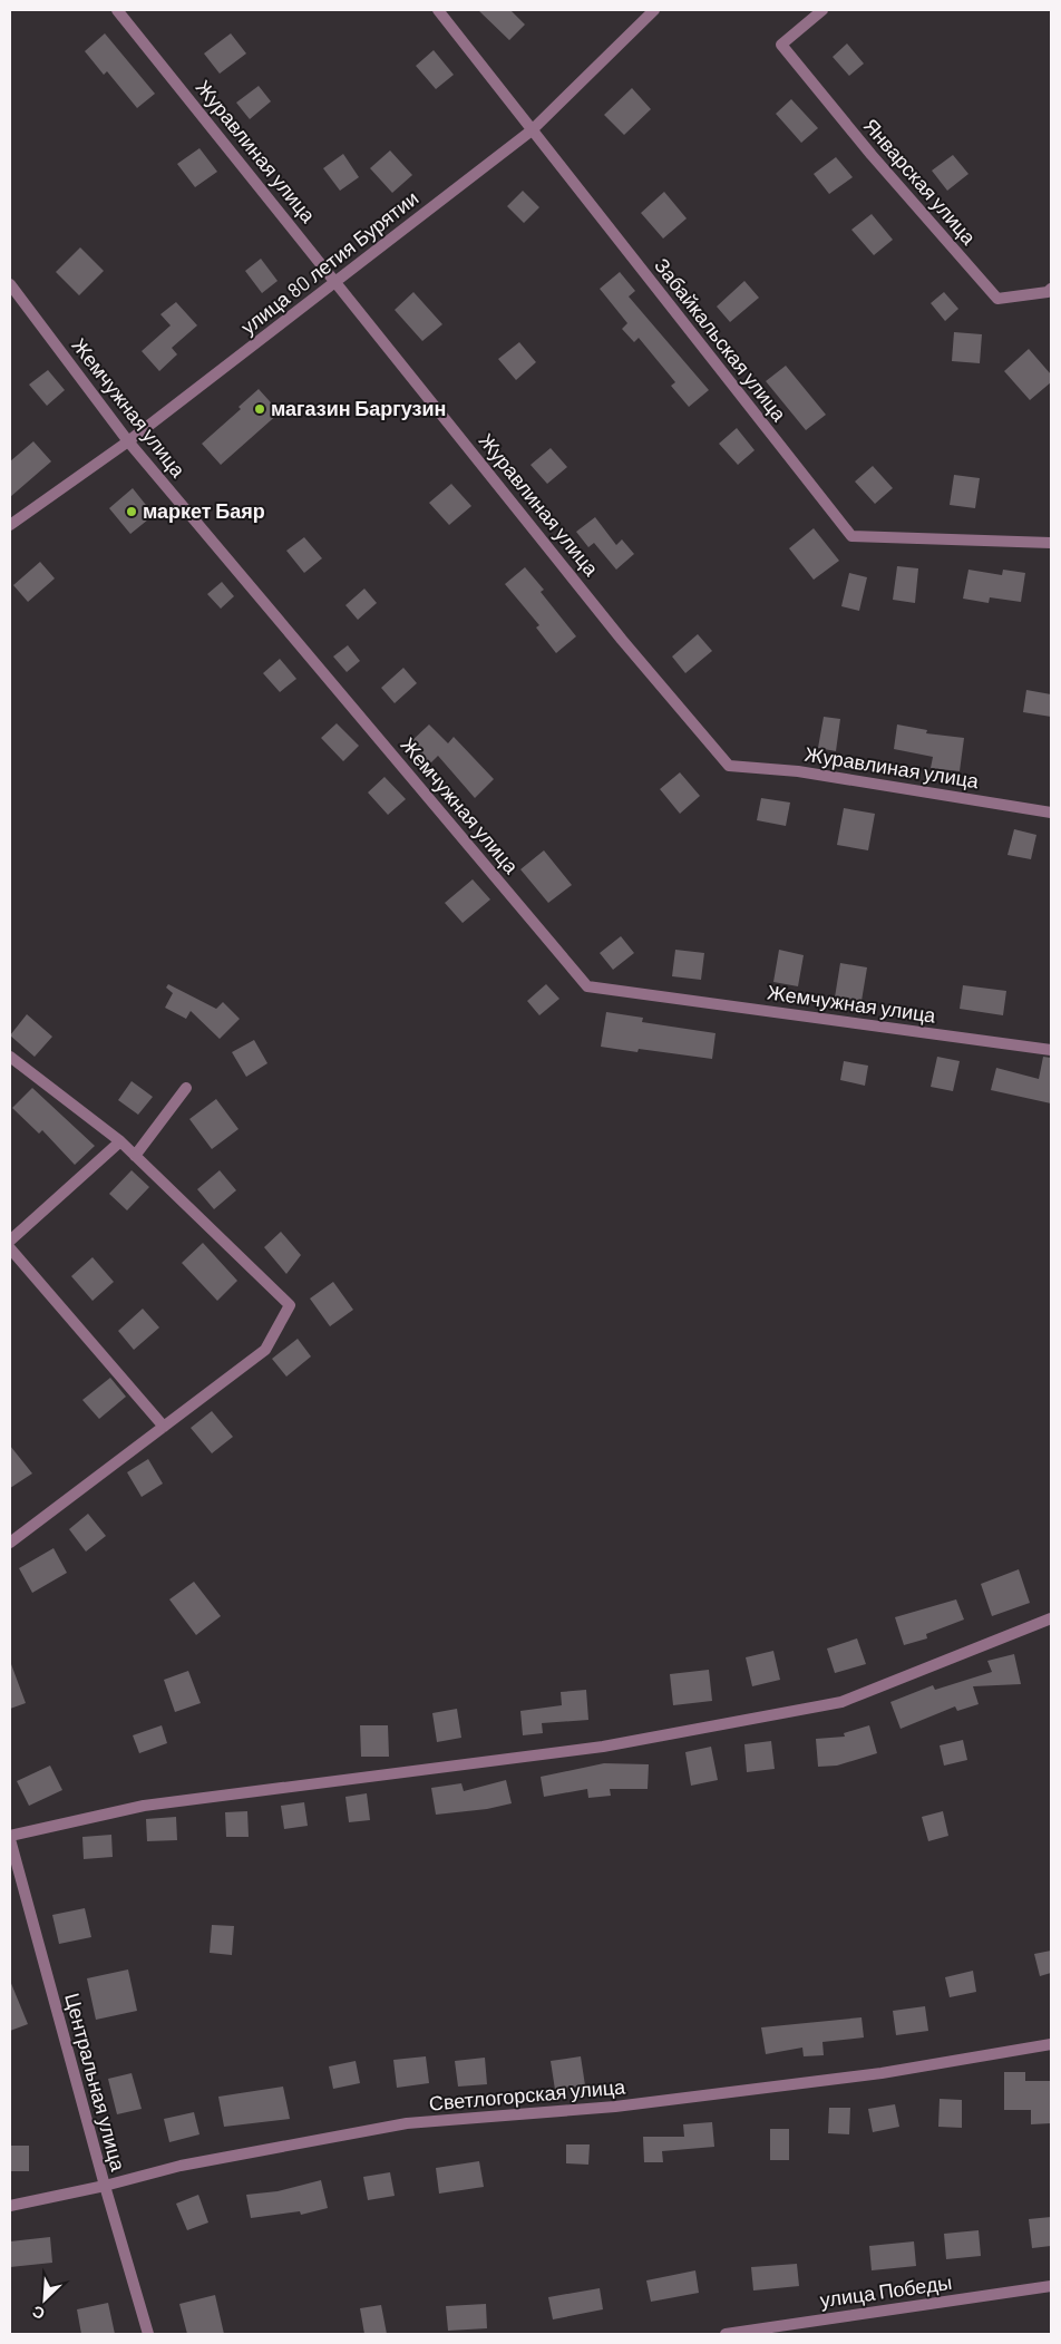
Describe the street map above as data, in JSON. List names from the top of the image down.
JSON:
{
  "streets": {
    "street": [
      "Журавлиная улица",
      "Январская улица",
      "улица 80 летия Бурятии",
      "Забайкальская улица",
      "Жемчужная улица",
      "Центральная улица",
      "Светлогорская улица",
      "улица Победы"
    ]
  },
  "crossings": [
    ["Журавлиная улица", "улица 80 летия Бурятии"],
    ["улица 80 летия Бурятии", "Забайкальская улица"],
    ["улица 80 летия Бурятии", "Жемчужная улица"],
    ["Центральная улица", "Светлогорская улица"]
  ],
  "places": ["магазин Баргузин", "маркет Баяр"],
  "north": "bottom left"
}
